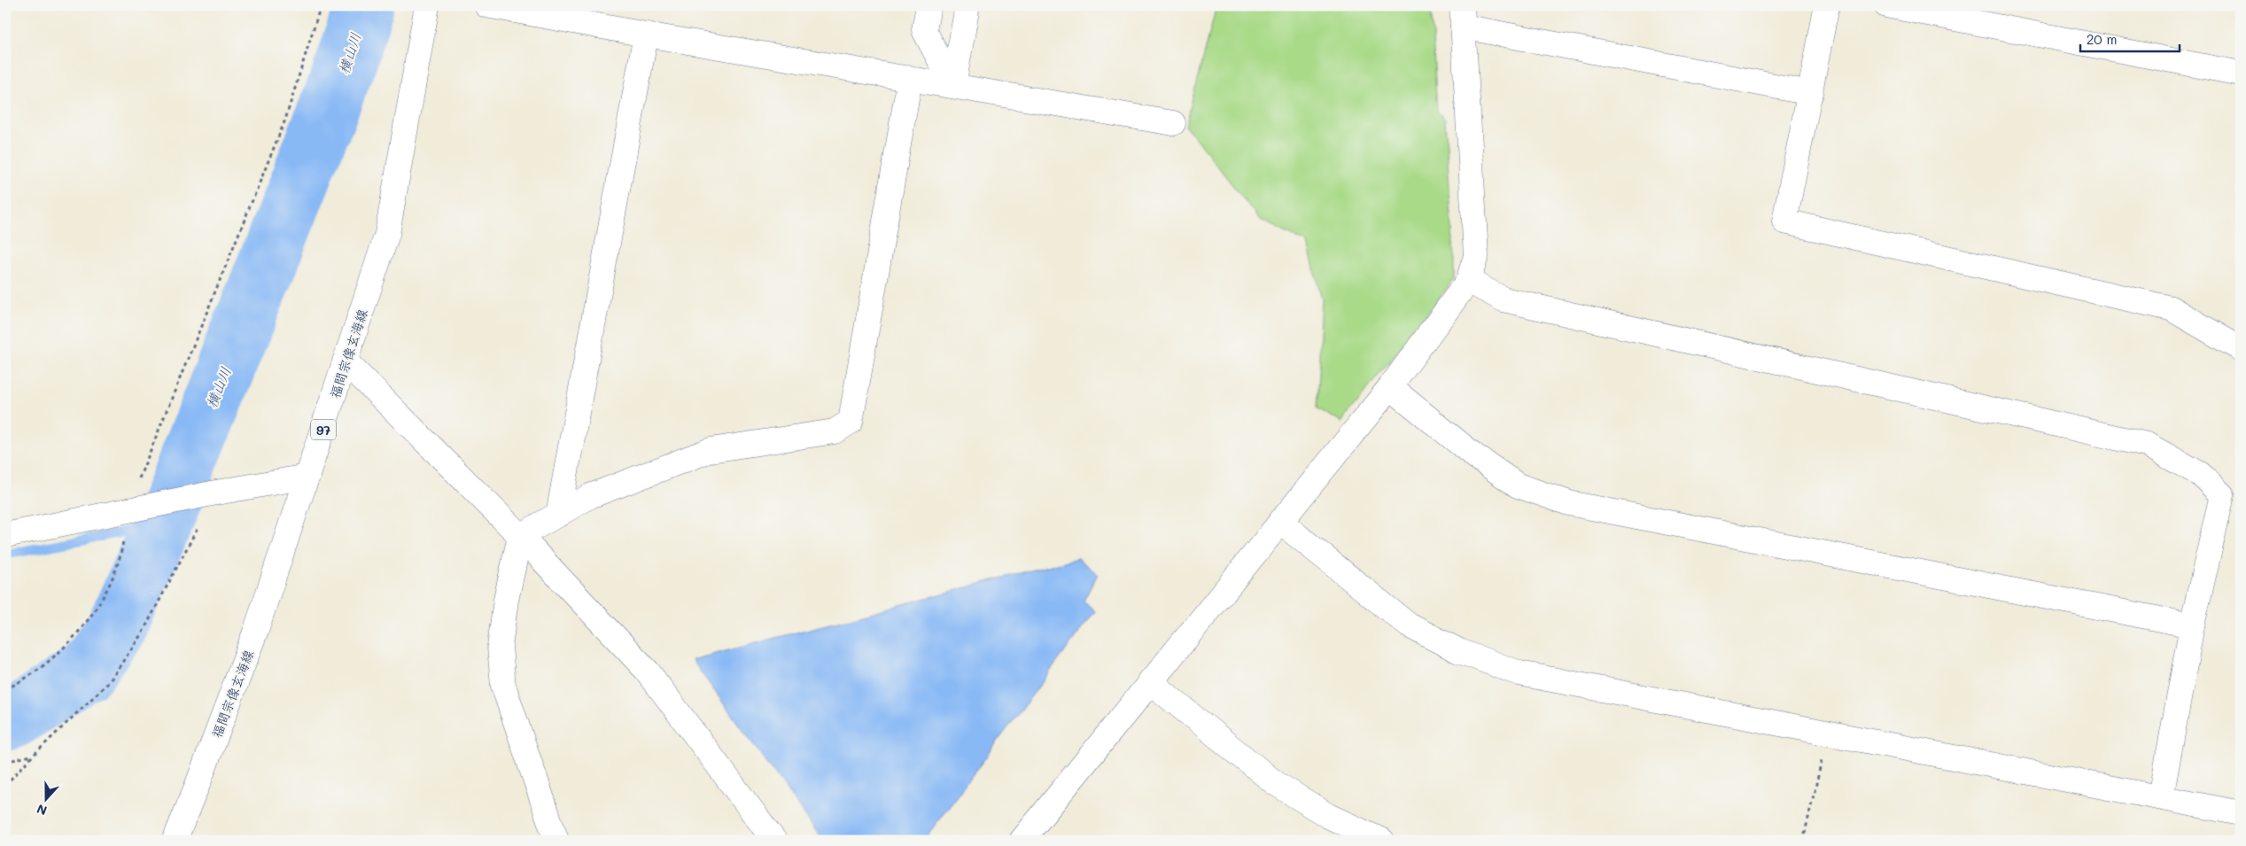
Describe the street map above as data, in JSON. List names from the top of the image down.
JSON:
{
  "streets": {
    "street": ["福間宗像玄海線", "97"]
  },
  "water": ["横山川"],
  "scale_bar": "20 m",
  "north": "bottom"
}
